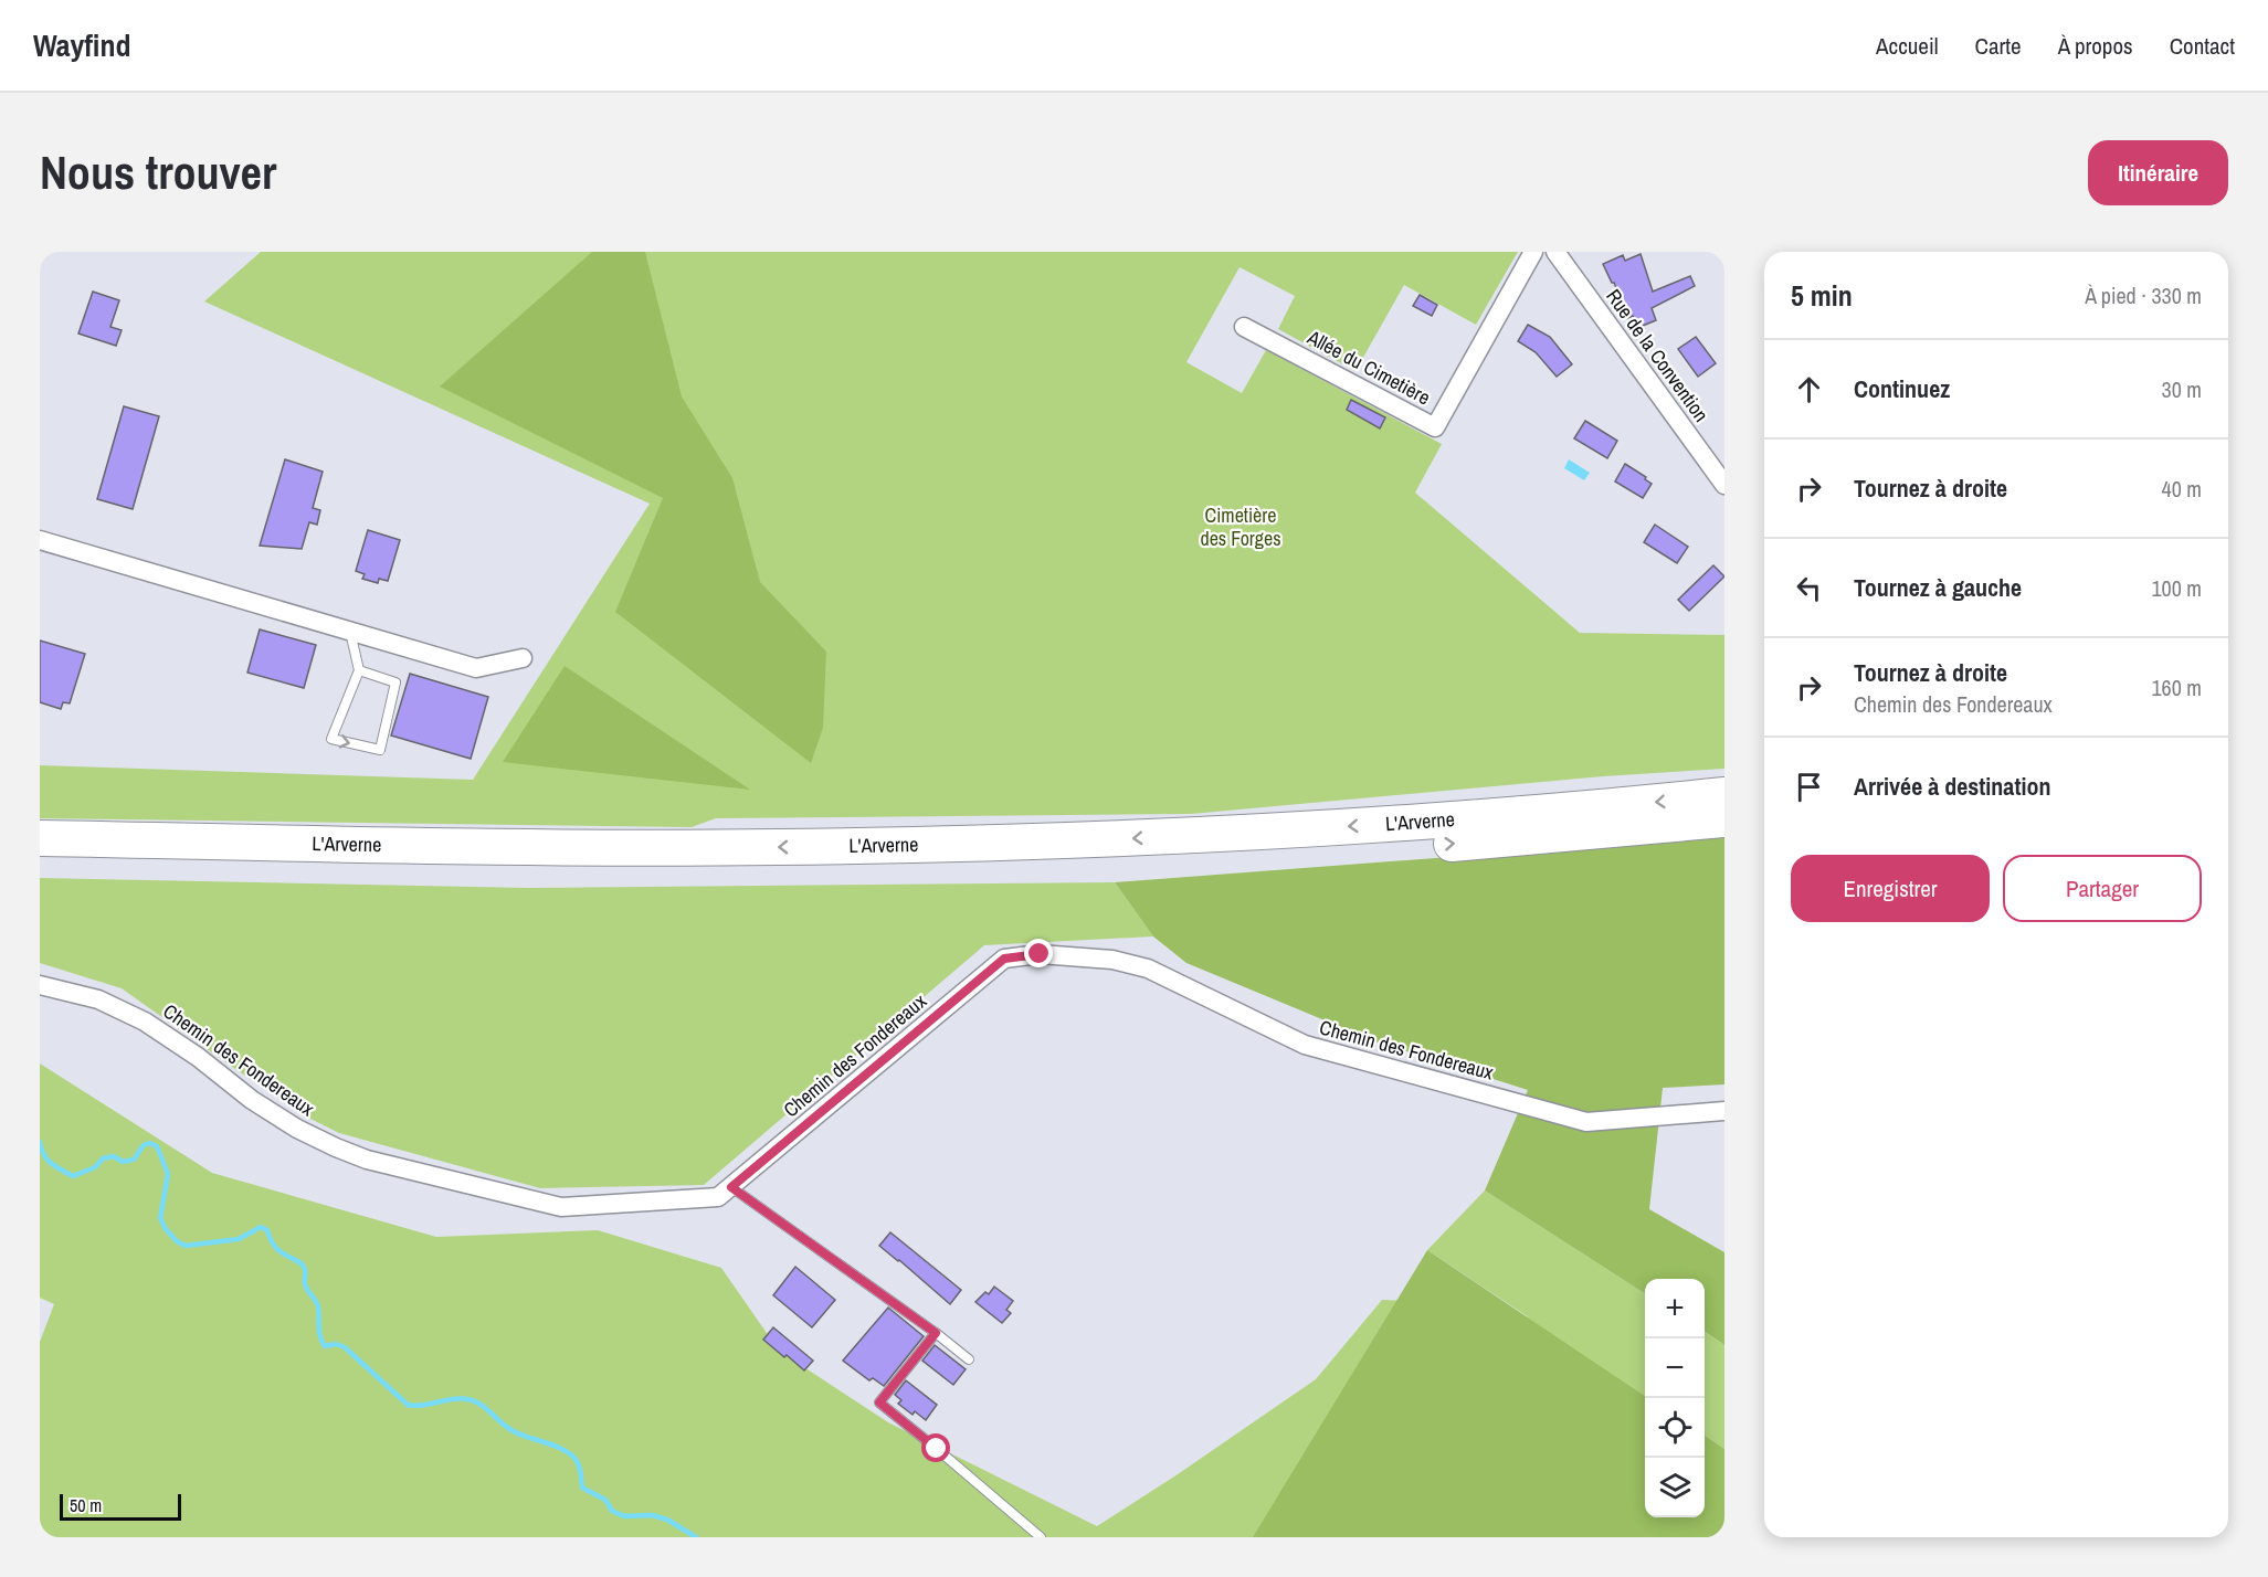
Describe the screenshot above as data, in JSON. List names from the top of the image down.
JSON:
{
  "streets": {
    "highway": ["L'Arverne"],
    "street": ["Rue de la Convention", "Allée du Cimetière", "Chemin des Fondereaux"]
  },
  "parks": ["Cimetière des Forges"],
  "scale_bar": "50 m",
  "page": {
    "header": "Wayfind",
    "nav": [
      "Accueil",
      "Carte",
      "À propos",
      "Contact"
    ],
    "buttons": [
      "Itinéraire",
      ["Enregistrer", "Partager"]
    ],
    "title": "Nous trouver",
    "heading": ["5 min", "À pied · 330 m"],
    "list": [
      ["Continuez", "30 m"],
      ["Tournez à droite", "40 m"],
      ["Tournez à gauche", "100 m"],
      ["Tournez à droite", "Chemin des Fondereaux", "160 m"],
      "Arrivée à destination"
    ],
    "map_buttons": ["+", "−"],
    "scale": "50 m"
  }
}
